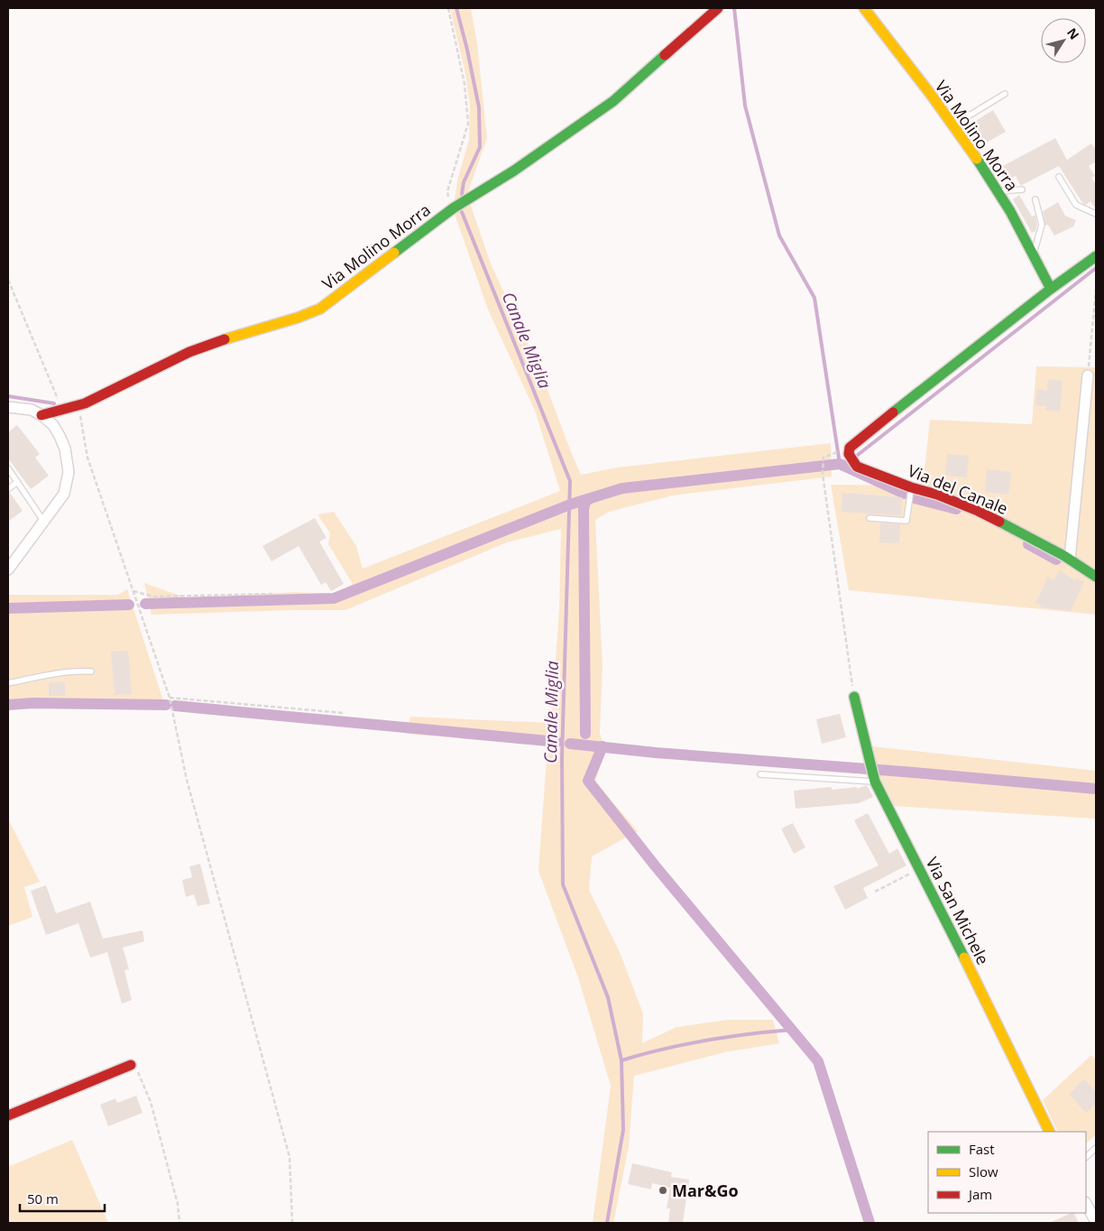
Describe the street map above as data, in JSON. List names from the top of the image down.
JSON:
{
  "streets": {
    "street": ["Via Molino Morra", "Via del Canale", "Via San Michele"]
  },
  "crossings": [
    ["Via Molino Morra", "Via del Canale"]
  ],
  "water": ["Canale Miglia"],
  "places": ["Mar&Go"],
  "legend": ["Fast", "Slow", "Jam"],
  "scale_bar": "50 m",
  "north": "top right"
}
